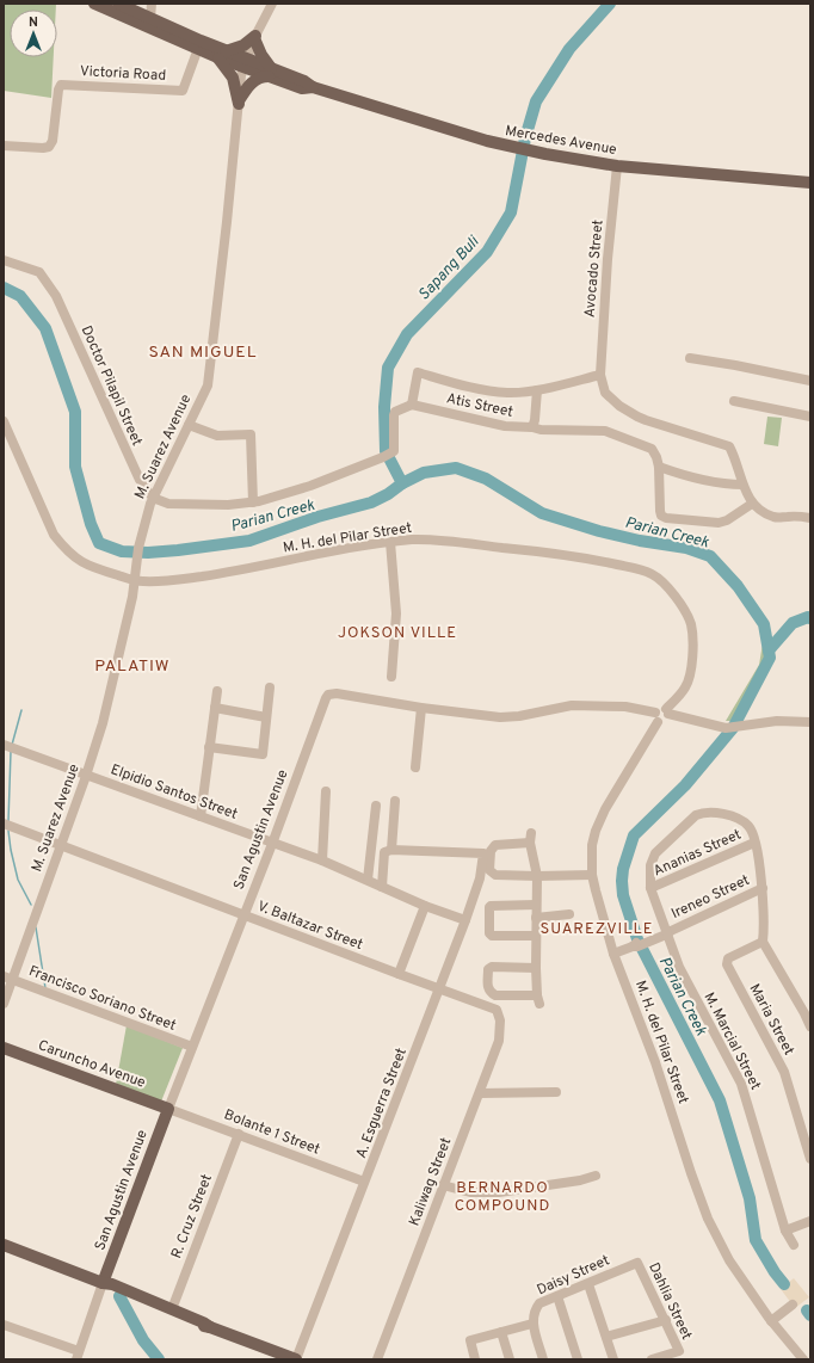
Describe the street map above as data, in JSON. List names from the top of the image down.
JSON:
{
  "streets": {
    "main road": ["Mercedes Avenue", "San Agustin Avenue", "Caruncho Avenue"],
    "street": [
      "Victoria Road",
      "Avocado Street",
      "Doctor Pilapil Street",
      "Atis Street",
      "M. Suarez Avenue",
      "M. H. del Pilar Street",
      "Elpidio Santos Street",
      "Ananias Street",
      "Ireneo Street",
      "V. Baltazar Street",
      "Francisco Soriano Street",
      "Maria Street",
      "M. Marcial Street",
      "A. Esguerra Street",
      "Bolante 1 Street",
      "Kaliwag Street",
      "R. Cruz Street",
      "Daisy Street",
      "Dahlia Street"
    ]
  },
  "crossings": [
    ["Victoria Road", "Mercedes Avenue"],
    ["Mercedes Avenue", "Avocado Street"],
    ["Mercedes Avenue", "M. Suarez Avenue"],
    ["Doctor Pilapil Street", "M. Suarez Avenue"],
    ["M. Suarez Avenue", "M. H. del Pilar Street"],
    ["M. Suarez Avenue", "Elpidio Santos Street"],
    ["M. Suarez Avenue", "V. Baltazar Street"],
    ["M. Suarez Avenue", "Francisco Soriano Street"],
    ["M. H. del Pilar Street", "San Agustin Avenue"],
    ["M. H. del Pilar Street", "Ireneo Street"],
    ["Elpidio Santos Street", "San Agustin Avenue"],
    ["Elpidio Santos Street", "A. Esguerra Street"],
    ["San Agustin Avenue", "V. Baltazar Street"],
    ["San Agustin Avenue", "Francisco Soriano Street"],
    ["San Agustin Avenue", "Caruncho Avenue"],
    ["San Agustin Avenue", "Bolante 1 Street"],
    ["Ananias Street", "M. Marcial Street"],
    ["Ireneo Street", "M. Marcial Street"],
    ["V. Baltazar Street", "A. Esguerra Street"],
    ["V. Baltazar Street", "Kaliwag Street"],
    ["Maria Street", "M. Marcial Street"],
    ["Caruncho Avenue", "Bolante 1 Street"],
    ["A. Esguerra Street", "Bolante 1 Street"],
    ["Bolante 1 Street", "R. Cruz Street"],
    ["Daisy Street", "Dahlia Street"]
  ],
  "districts": [
    "SAN MIGUEL",
    "JOKSON VILLE",
    "PALATIW",
    "SUAREZVILLE",
    "BERNARDO COMPOUND"
  ],
  "water": ["Sapang Buli", "Parian Creek"],
  "north": "top"
}
